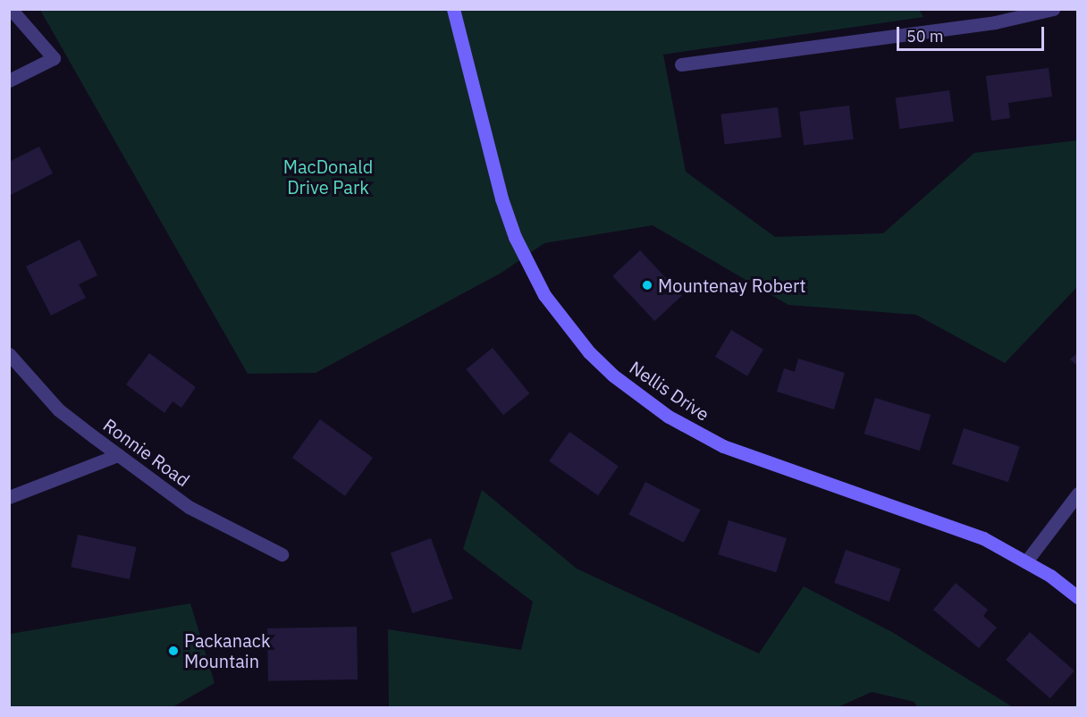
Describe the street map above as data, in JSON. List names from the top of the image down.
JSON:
{
  "streets": {
    "street": ["Nellis Drive", "Ronnie Road"]
  },
  "parks": ["MacDonald Drive Park"],
  "places": ["Mountenay Robert", "Packanack Mountain"],
  "scale_bar": "50 m"
}
